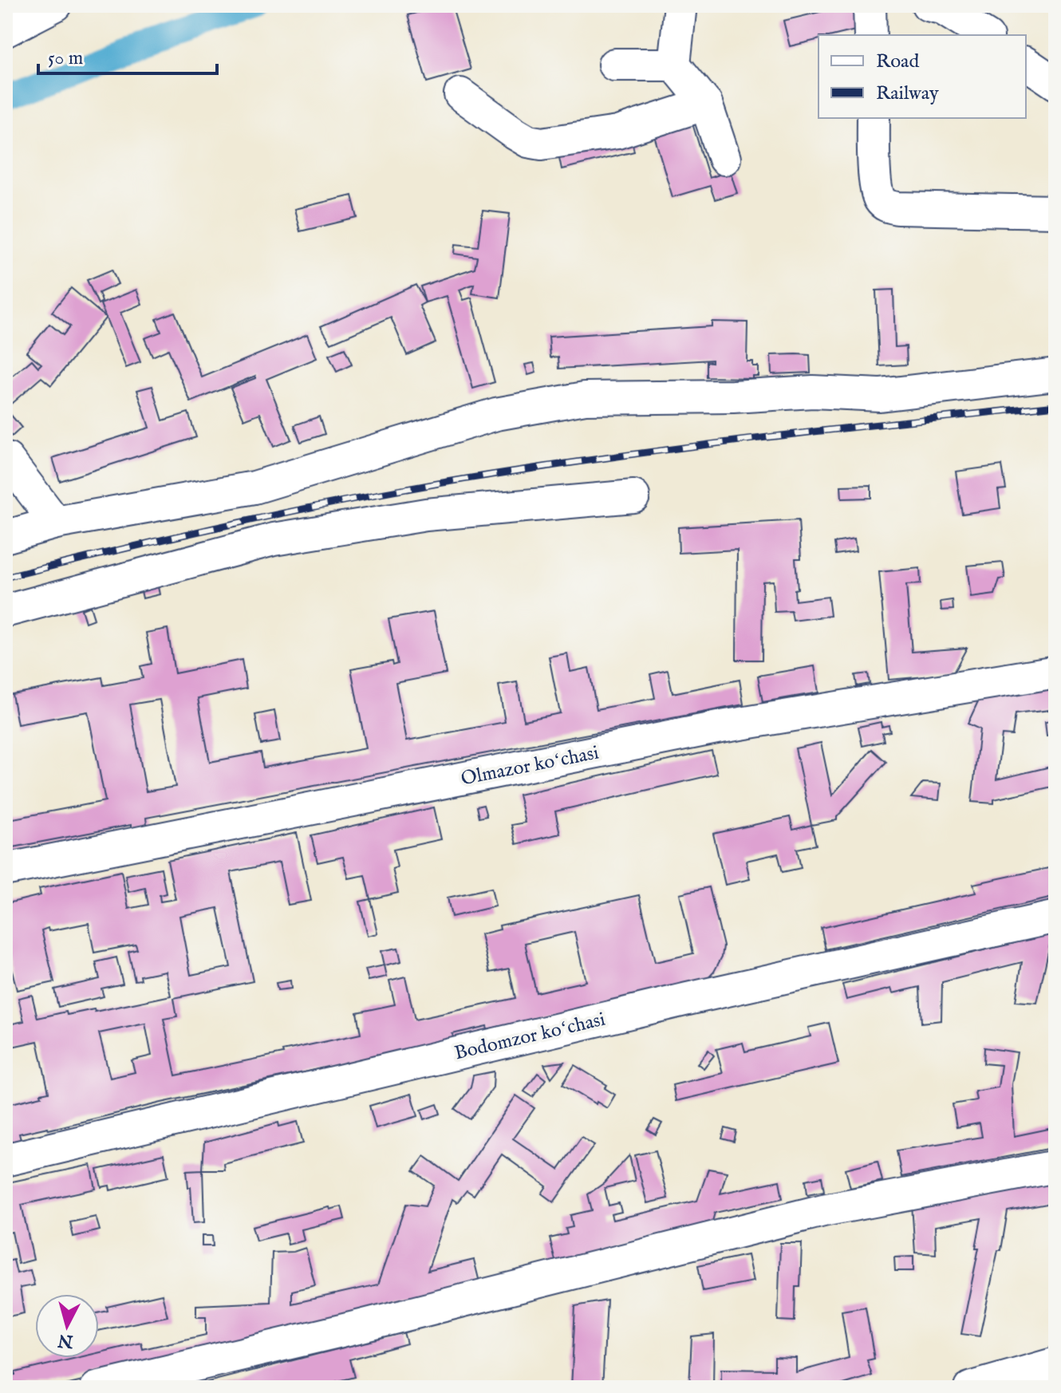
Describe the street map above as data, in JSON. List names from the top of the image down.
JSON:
{
  "streets": {
    "street": ["Olmazor koʻchasi", "Bodomzor koʻchasi"]
  },
  "legend": ["Road", "Railway"],
  "scale_bar": "50 m",
  "north": "bottom"
}
